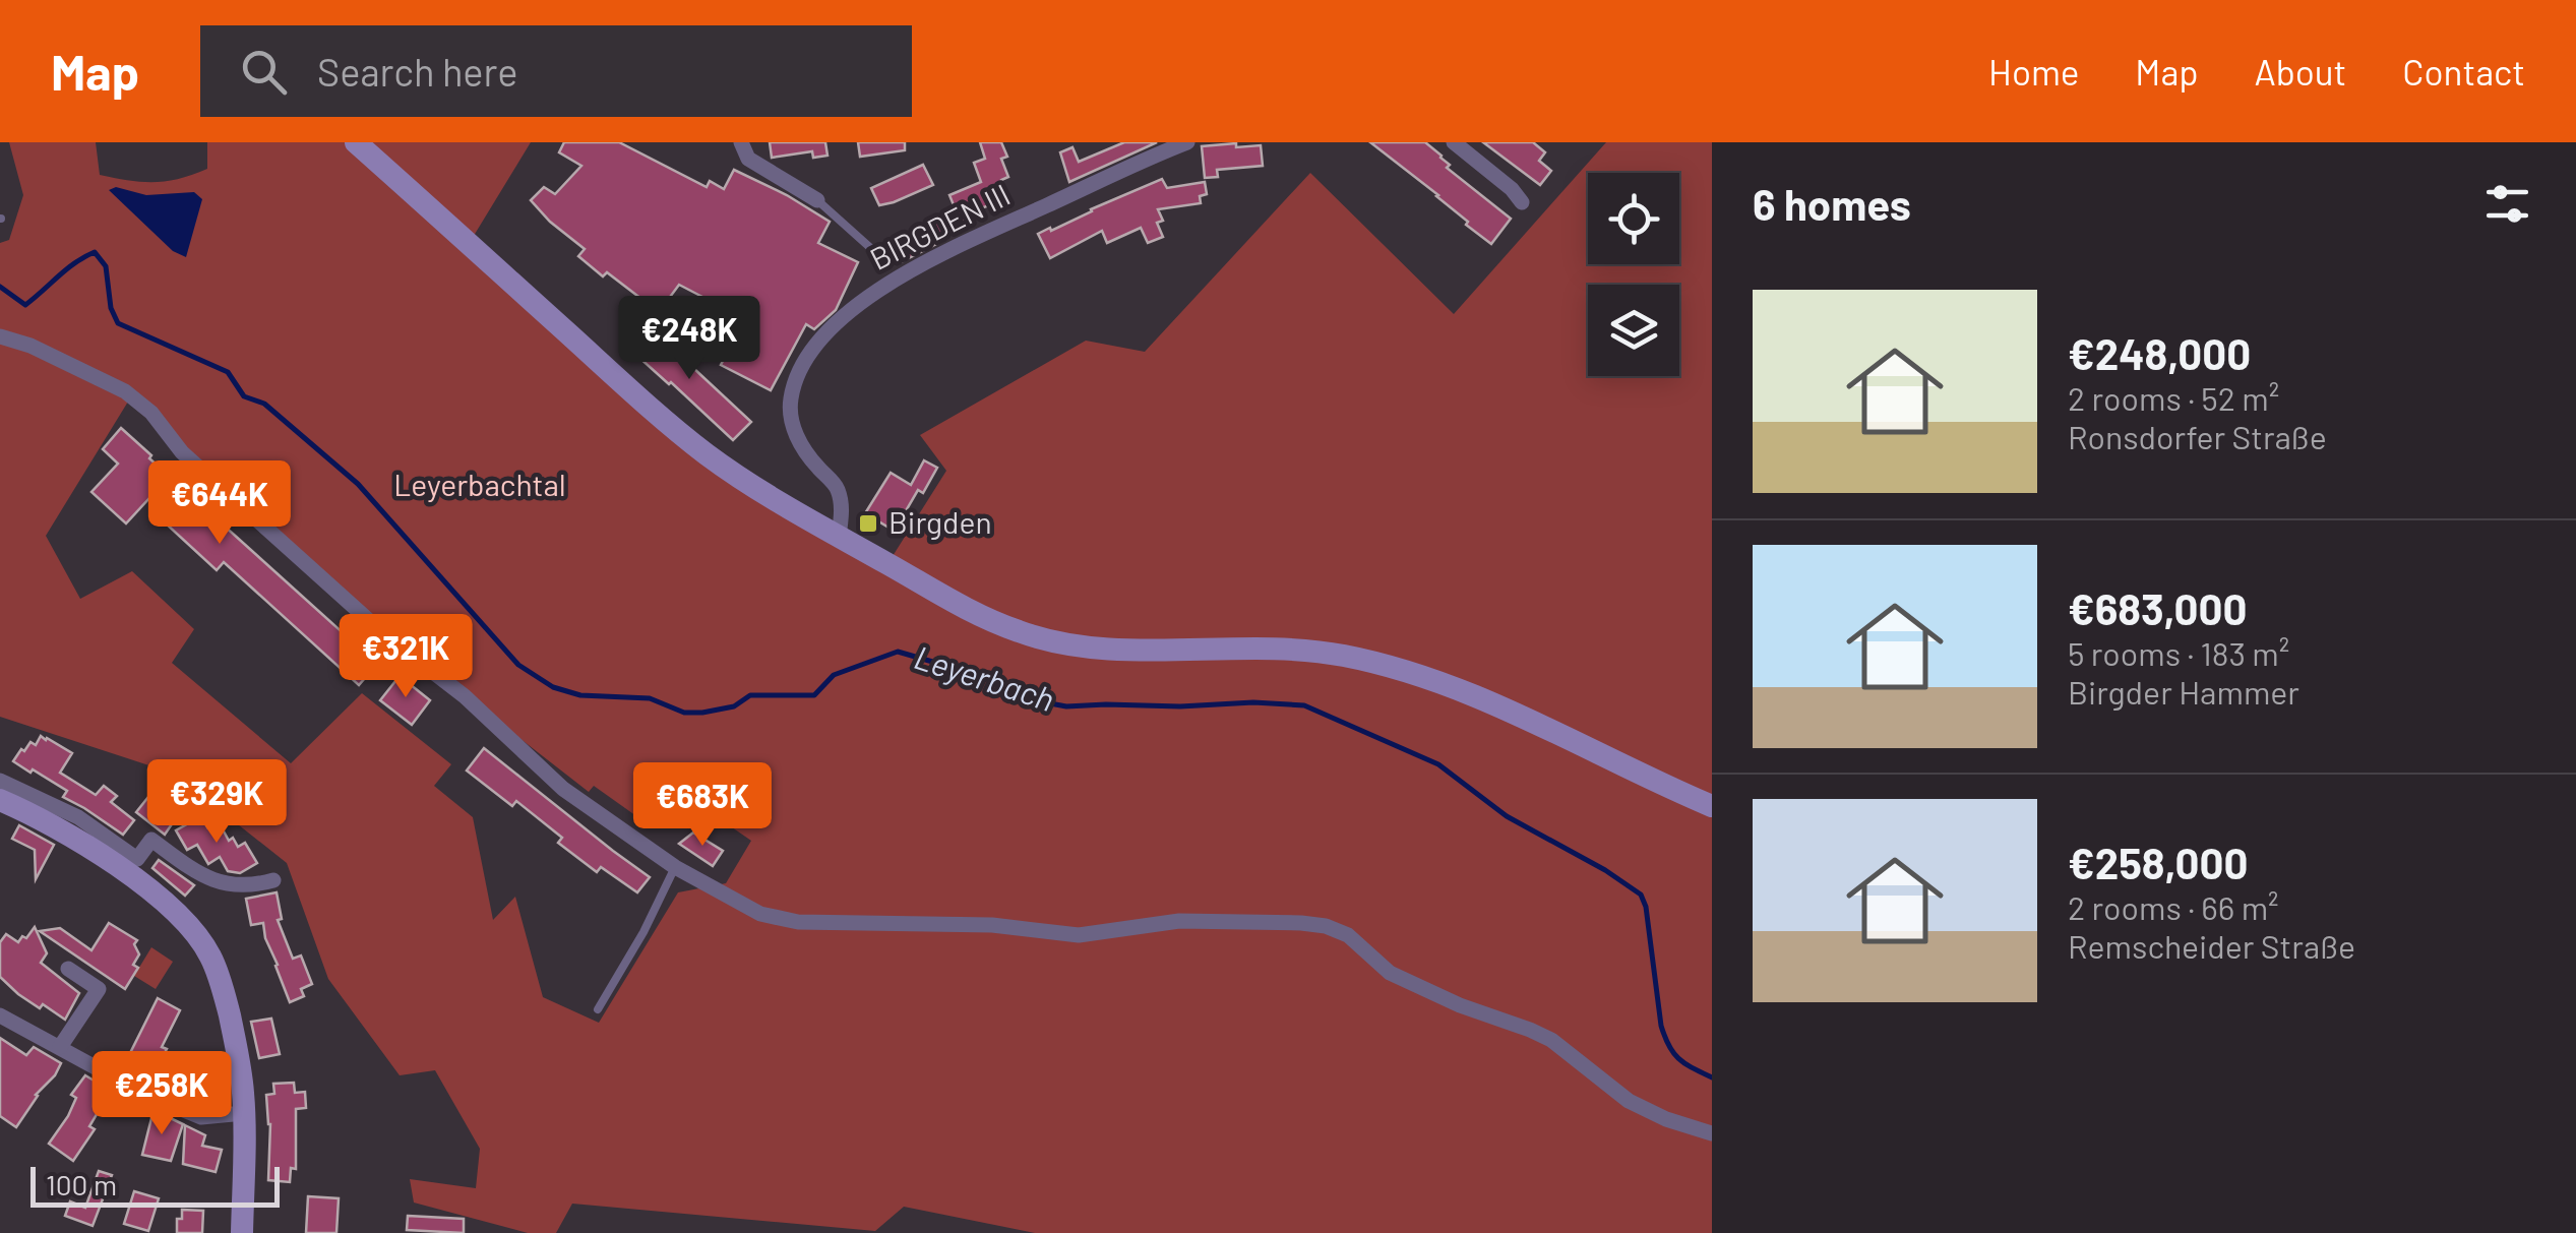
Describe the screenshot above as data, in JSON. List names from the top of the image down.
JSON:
{
  "streets": {
    "street": ["BIRGDEN III"]
  },
  "water": ["Leyerbach"],
  "parks": ["Leyerbachtal"],
  "places": {
    "transit": ["Birgden"]
  },
  "scale_bar": "100 m",
  "page": {
    "header": "Map",
    "search": "Search here",
    "nav": [
      "Home",
      "Map",
      "About",
      "Contact"
    ],
    "heading": "6 homes",
    "list": [
      {
        "name": "€248,000",
        "note": "2 rooms · 52 m² · Ronsdorfer Straße"
      },
      {
        "name": "€683,000",
        "note": "5 rooms · 183 m² · Birgder Hammer"
      },
      {
        "name": "€258,000",
        "note": "2 rooms · 66 m² · Remscheider Straße"
      }
    ],
    "price": [
      "€248K",
      "€644K",
      "€321K",
      "€329K",
      "€683K",
      "€258K"
    ],
    "scale": "100 m"
  }
}
